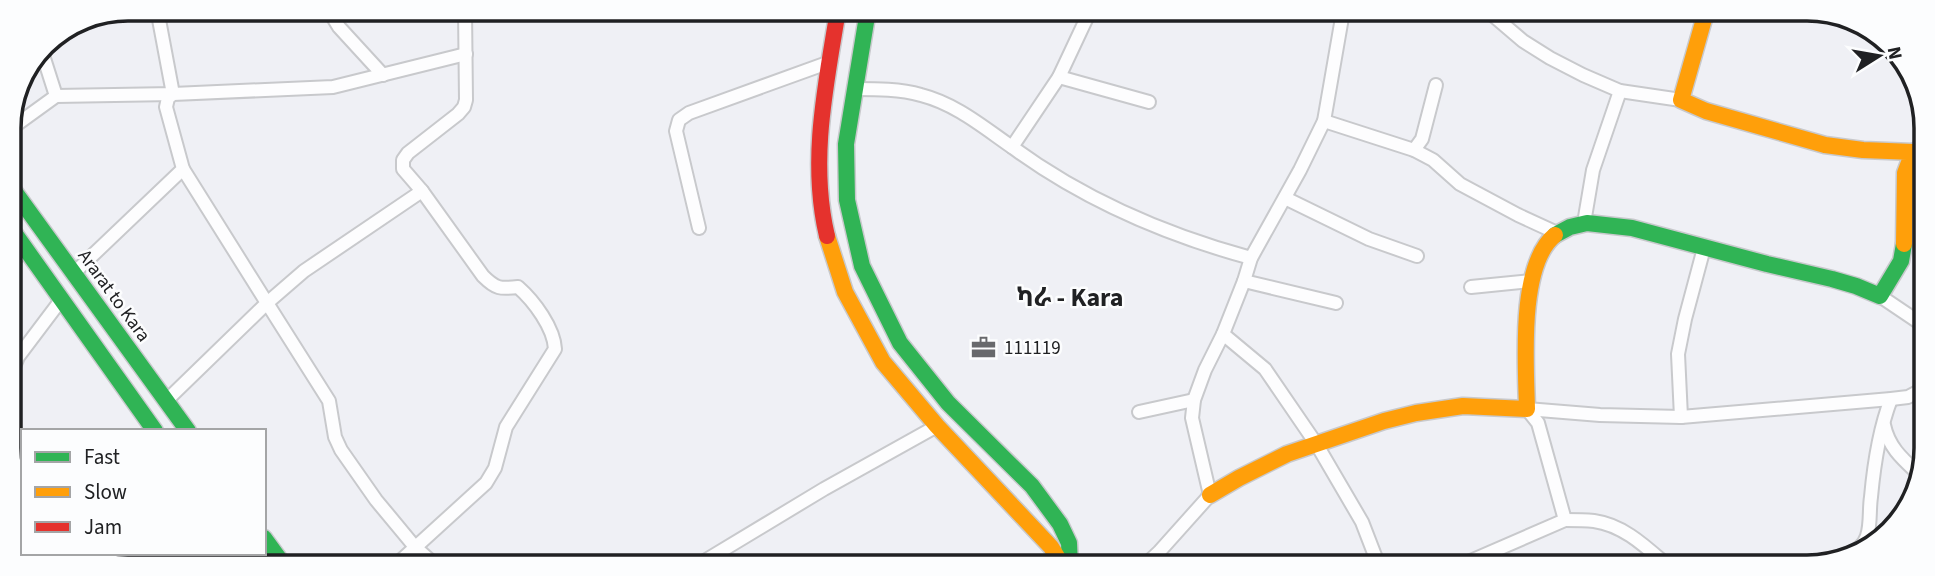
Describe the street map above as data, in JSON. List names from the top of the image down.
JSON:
{
  "streets": {
    "street": ["Ararat to Kara"]
  },
  "districts": ["ካራ - Kara"],
  "places": {
    "office": ["111119"]
  },
  "legend": ["Fast", "Slow", "Jam"],
  "north": "right"
}
